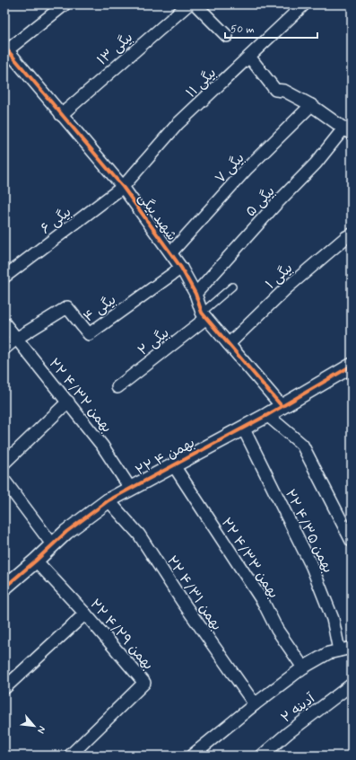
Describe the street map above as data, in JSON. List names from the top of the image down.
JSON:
{
  "streets": {
    "street": [
      "بیگی ۱۳",
      "بیگی ۱۱",
      "بیگی ۷",
      "بیگی ۵",
      "شهید بیگی",
      "بیگی ۶",
      "بیگی ۱",
      "بیگی ۴",
      "بیگی ۲",
      "۲۲ بهمن ۴/۳۲",
      "۲۲ بهمن ۴",
      "۲۲ بهمن ۴/۳۵",
      "۲۲ بهمن ۴/۳۳",
      "۲۲ بهمن ۴/۳۱",
      "۲۲ بهمن ۴/۲۹",
      "آدینه ۲"
    ]
  },
  "crossings": [
    ["بیگی ۱۳", "شهید بیگی"],
    ["بیگی ۱۱", "شهید بیگی"],
    ["بیگی ۱۱", "بیگی ۶"],
    ["بیگی ۷", "شهید بیگی"],
    ["بیگی ۵", "شهید بیگی"],
    ["شهید بیگی", "بیگی ۶"],
    ["شهید بیگی", "بیگی ۱"],
    ["شهید بیگی", "بیگی ۴"],
    ["شهید بیگی", "بیگی ۲"],
    ["شهید بیگی", "۲۲ بهمن ۴"],
    ["بیگی ۴", "۲۲ بهمن ۴/۳۲"],
    ["۲۲ بهمن ۴/۳۲", "۲۲ بهمن ۴"],
    ["۲۲ بهمن ۴", "۲۲ بهمن ۴/۳۵"],
    ["۲۲ بهمن ۴", "۲۲ بهمن ۴/۳۳"],
    ["۲۲ بهمن ۴", "۲۲ بهمن ۴/۳۱"],
    ["۲۲ بهمن ۴", "۲۲ بهمن ۴/۲۹"]
  ],
  "scale_bar": "50 m",
  "north": "bottom right"
}
